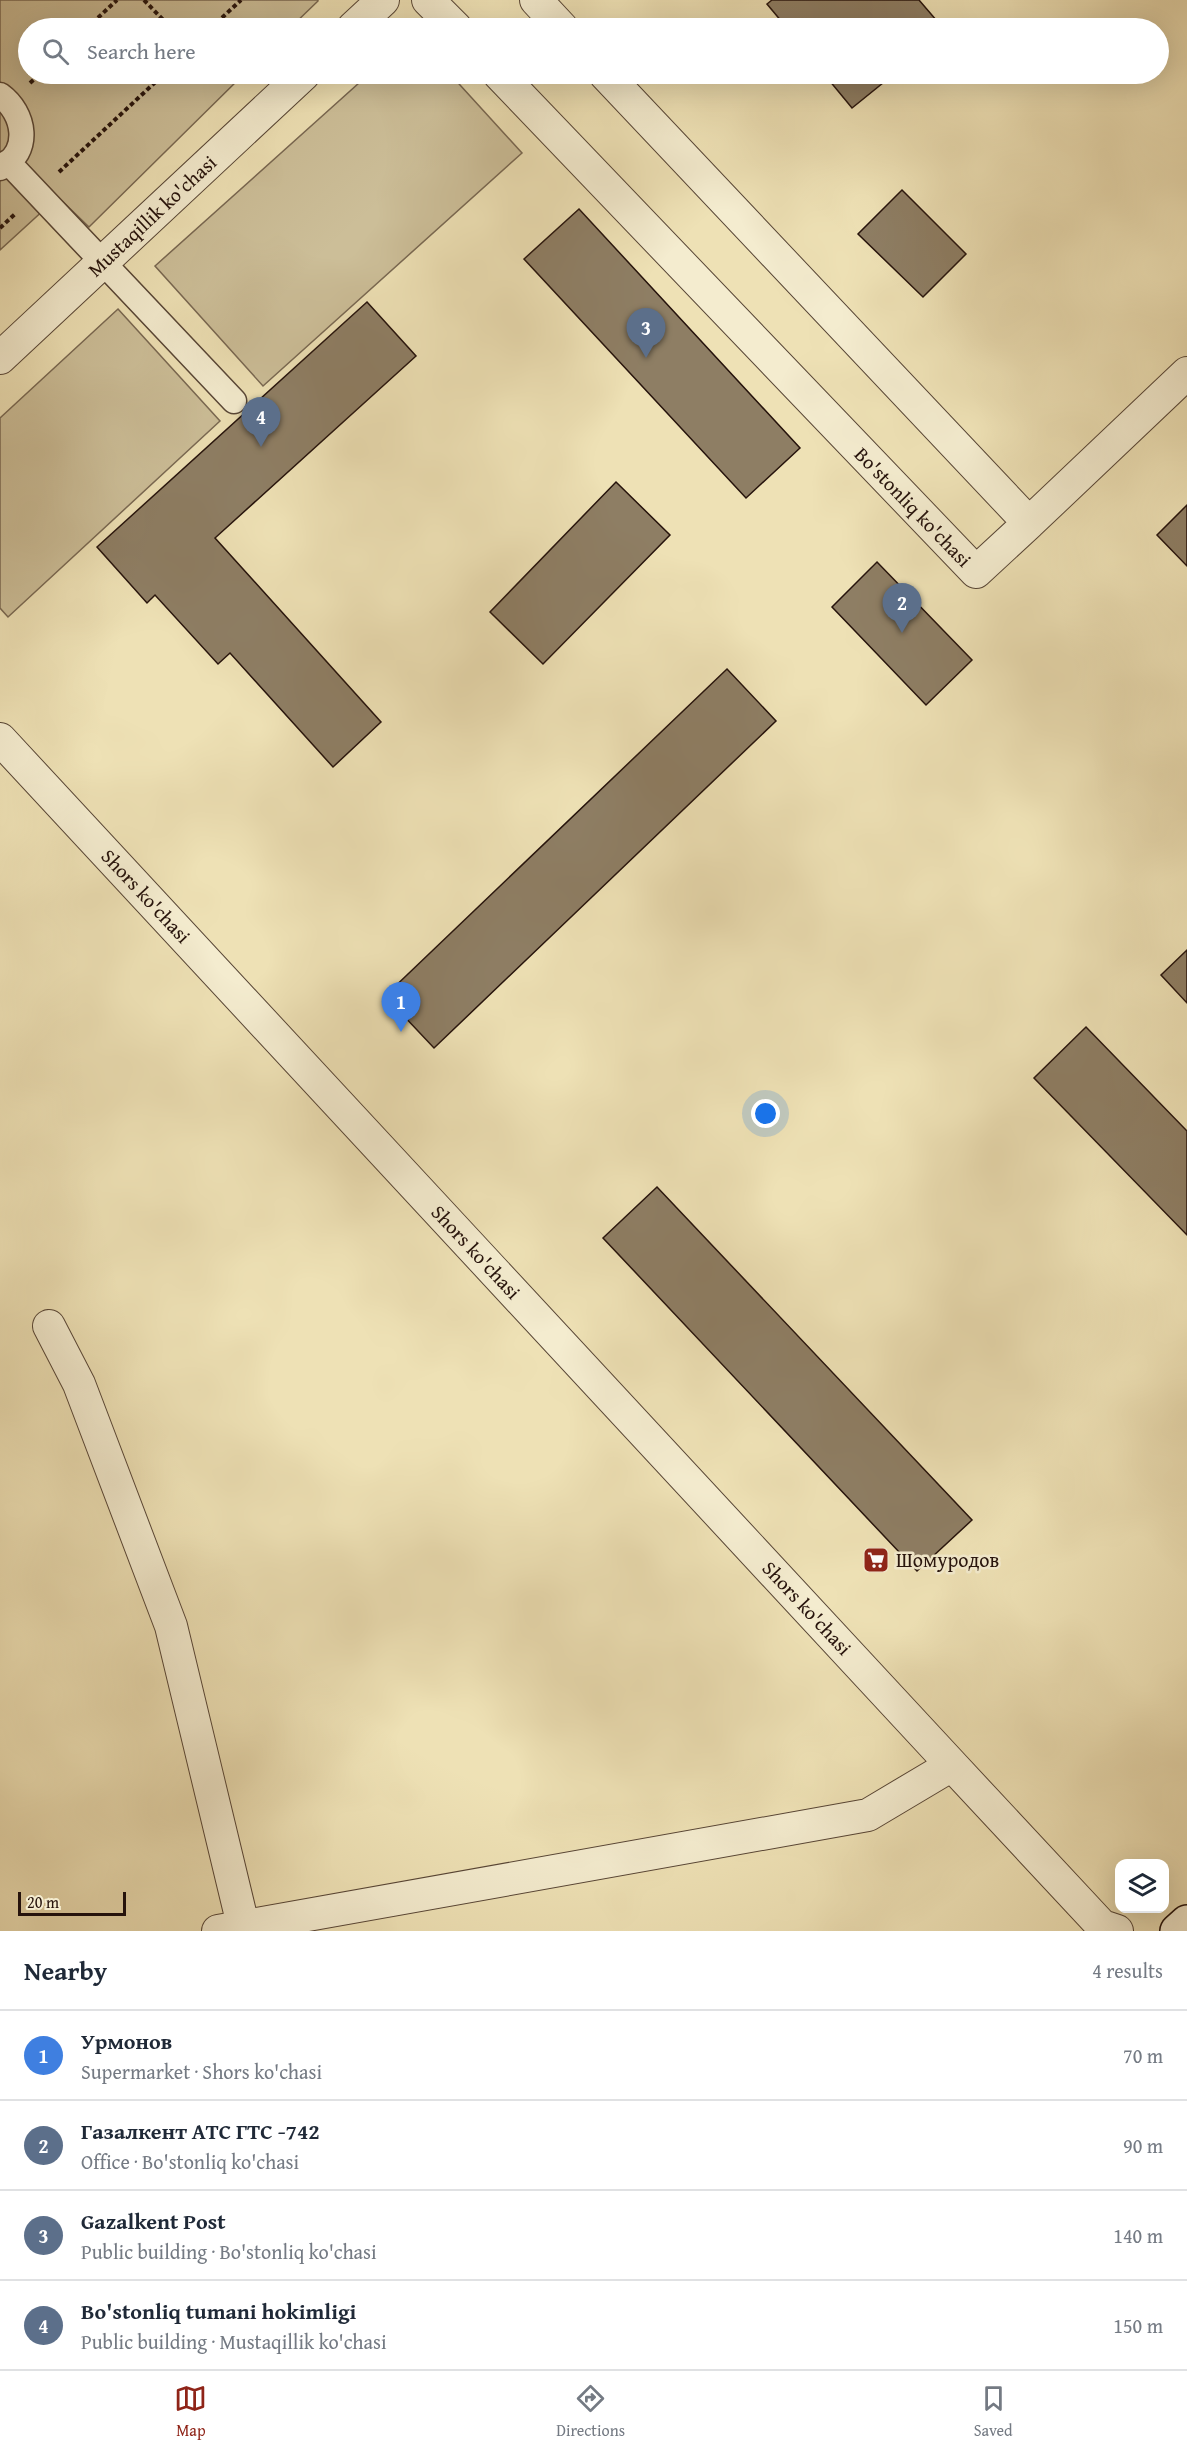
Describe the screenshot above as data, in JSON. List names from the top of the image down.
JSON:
{
  "streets": {
    "street": ["Mustaqillik ko'chasi", "Bo'stonliq ko'chasi", "Shors ko'chasi"]
  },
  "places": {
    "supermarket": ["Шомуродов"]
  },
  "scale_bar": "20 m",
  "page": {
    "search": "Search here",
    "pins": [
      "3",
      "4",
      "2",
      "1"
    ],
    "scale": "20 m",
    "heading": ["Nearby", "4 results"],
    "list": [
      {
        "mark": "1",
        "name": "Урмонов",
        "note": "Supermarket · Shors ko'chasi",
        "value": "70 m"
      },
      {
        "mark": "2",
        "name": "Газалкент АТС ГТС -742",
        "note": "Office · Bo'stonliq ko'chasi",
        "value": "90 m"
      },
      {
        "mark": "3",
        "name": "Gazalkent Post",
        "note": "Public building · Bo'stonliq ko'chasi",
        "value": "140 m"
      },
      {
        "mark": "4",
        "name": "Bo'stonliq tumani hokimligi",
        "note": "Public building · Mustaqillik ko'chasi",
        "value": "150 m"
      }
    ],
    "nav": ["Map", "Directions", "Saved"]
  }
}
